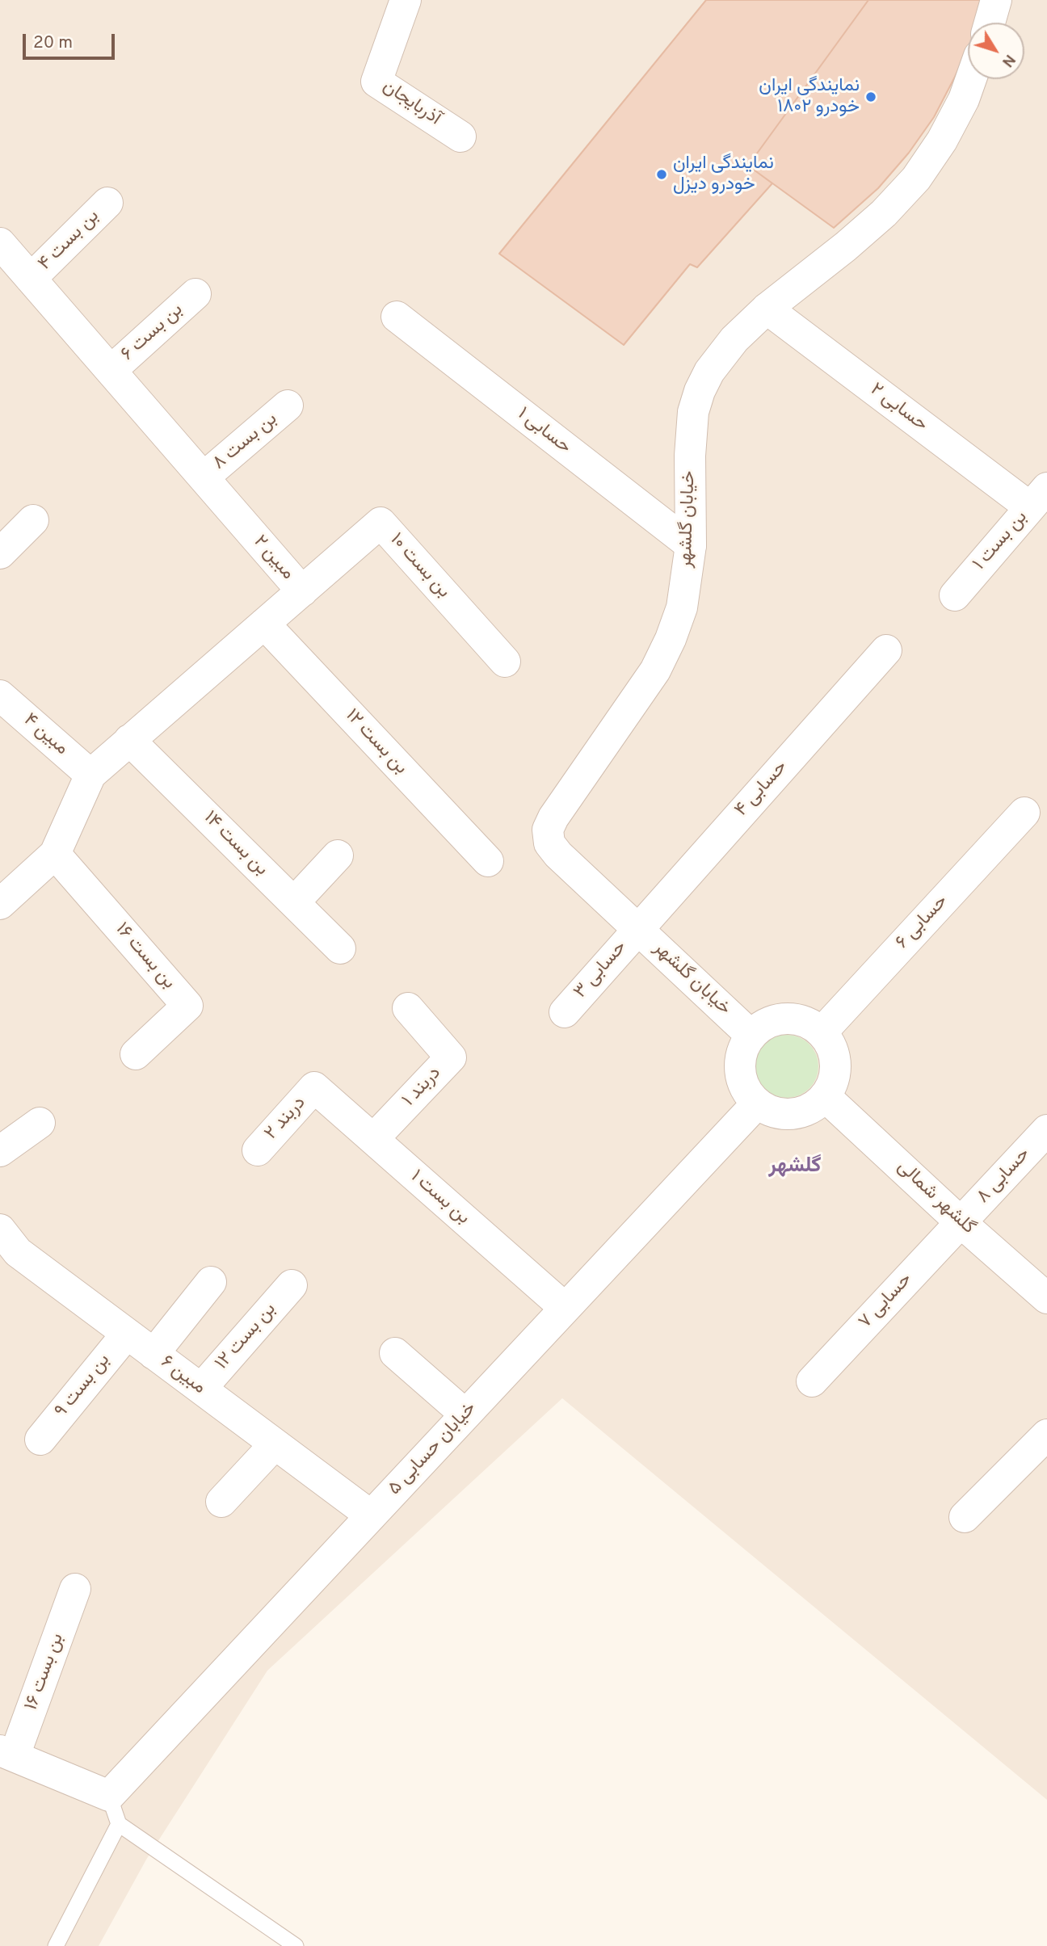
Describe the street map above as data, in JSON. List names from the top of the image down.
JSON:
{
  "streets": {
    "street": [
      "آذربایجان",
      "بن بست ۴",
      "بن بست ۶",
      "حسابی ۲",
      "حسابی ۱",
      "بن بست ۸",
      "خیابان گلشهر",
      "بن بست ۱",
      "مبین ۲",
      "بن بست ۱۰",
      "مبین ۴",
      "بن بست ۱۲",
      "حسابی ۴",
      "بن بست ۱۴",
      "حسابی ۶",
      "بن بست ۱۶",
      "حسابی ۳",
      "دربند ۱",
      "دربند ۲",
      "حسابی ۸",
      "گلشهر شمالی",
      "حسابی ۷",
      "مبین ۶",
      "بن بست ۹",
      "خیابان حسابی ۵"
    ]
  },
  "crossings": [
    ["بن بست ۴", "مبین ۲"],
    ["بن بست ۶", "مبین ۲"],
    ["حسابی ۲", "خیابان گلشهر"],
    ["حسابی ۲", "بن بست ۱"],
    ["حسابی ۱", "خیابان گلشهر"],
    ["بن بست ۸", "مبین ۲"],
    ["خیابان گلشهر", "حسابی ۴"],
    ["خیابان گلشهر", "حسابی ۶"],
    ["خیابان گلشهر", "حسابی ۳"],
    ["خیابان گلشهر", "گلشهر شمالی"],
    ["خیابان گلشهر", "خیابان حسابی ۵"],
    ["بن بست ۱", "دربند ۱"],
    ["بن بست ۱", "دربند ۲"],
    ["بن بست ۱", "خیابان حسابی ۵"],
    ["مبین ۲", "بن بست ۱۰"],
    ["مبین ۲", "مبین ۴"],
    ["مبین ۲", "بن بست ۱۲"],
    ["مبین ۲", "بن بست ۱۴"],
    ["مبین ۲", "بن بست ۱۶"],
    ["بن بست ۱۲", "مبین ۶"],
    ["حسابی ۴", "حسابی ۳"],
    ["حسابی ۶", "گلشهر شمالی"],
    ["حسابی ۶", "خیابان حسابی ۵"],
    ["حسابی ۸", "گلشهر شمالی"],
    ["حسابی ۸", "حسابی ۷"],
    ["گلشهر شمالی", "حسابی ۷"],
    ["گلشهر شمالی", "خیابان حسابی ۵"],
    ["مبین ۶", "بن بست ۹"],
    ["مبین ۶", "خیابان حسابی ۵"]
  ],
  "districts": ["گلشهر"],
  "places": ["نمایندگی ایران خودرو ۱۸۰۲", "نمایندگی ایران خودرو دیزل"],
  "scale_bar": "20 m",
  "north": "bottom right"
}
